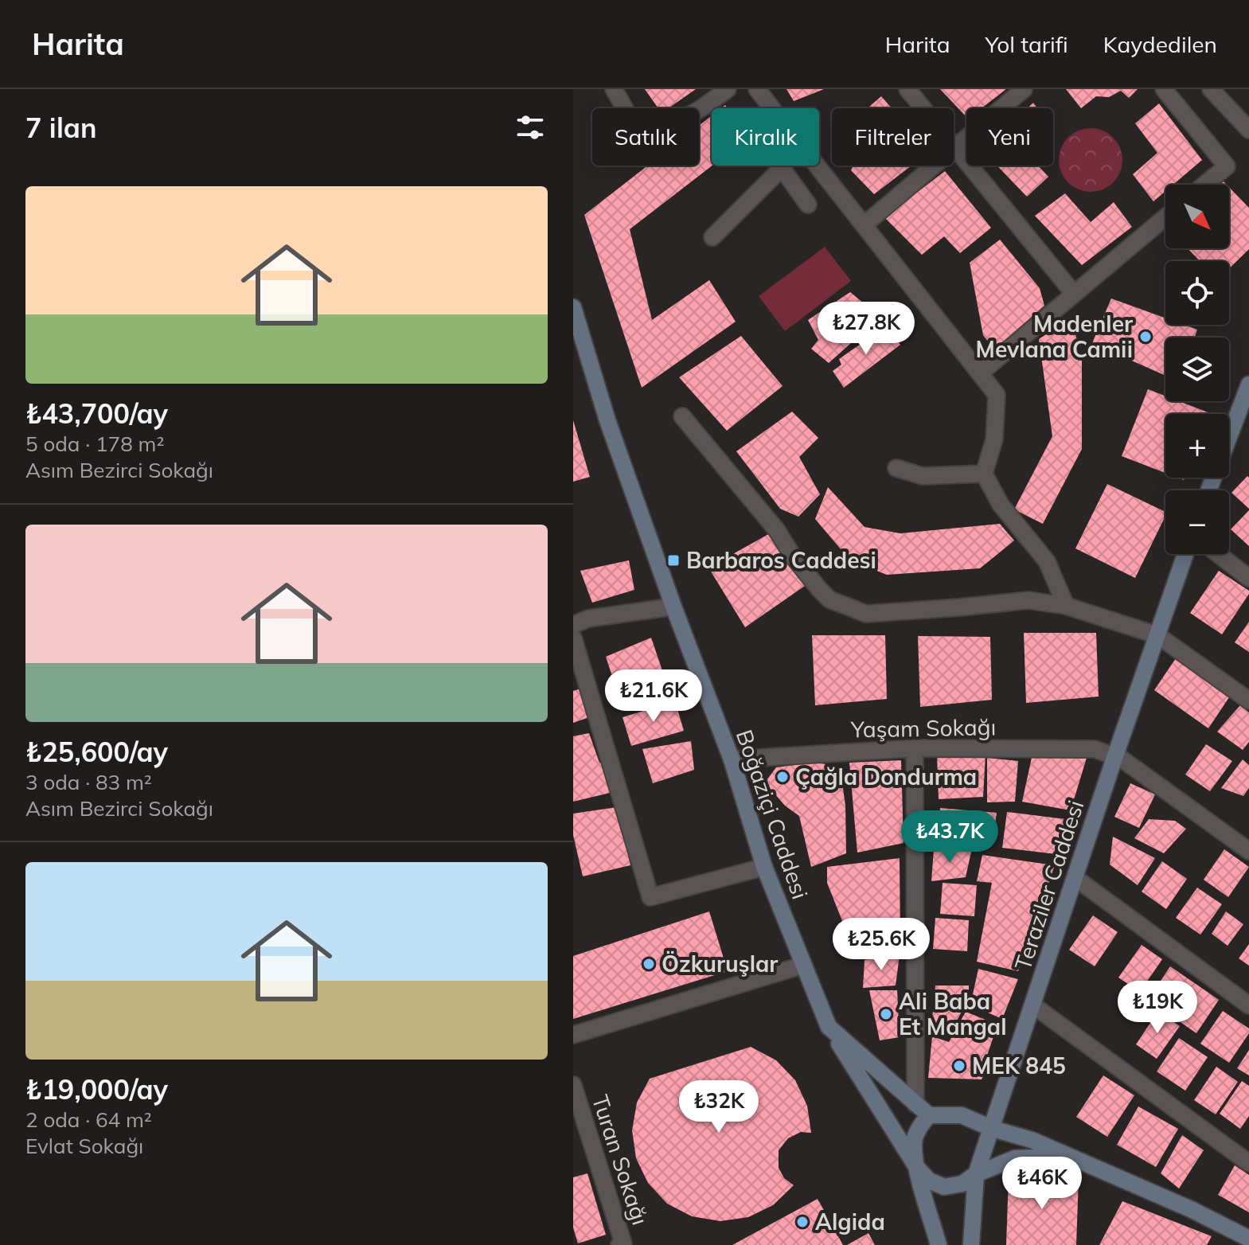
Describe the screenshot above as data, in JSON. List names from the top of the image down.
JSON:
{
  "streets": {
    "main road": ["Boğaziçi Caddesi", "Teraziler Caddesi"],
    "street": ["Yaşam Sokağı", "Turan Sokağı"]
  },
  "crossings": [
    ["Yaşam Sokağı", "Boğaziçi Caddesi"],
    ["Yaşam Sokağı", "Teraziler Caddesi"],
    ["Boğaziçi Caddesi", "Teraziler Caddesi"]
  ],
  "places": {
    "other": [
      "Madenler Mevlana Camii",
      "Çağla Dondurma",
      "Özkuruşlar",
      "Ali Baba Et Mangal",
      "MEK 845",
      "Algida"
    ],
    "transit": ["Barbaros Caddesi"]
  },
  "north": "bottom right",
  "page": {
    "header": "Harita",
    "nav": ["Harita", "Yol tarifi", "Kaydedilen"],
    "heading": "7 ilan",
    "chip": [
      "Satılık",
      "Kiralık",
      "Filtreler",
      "Yeni"
    ],
    "list": [
      {
        "name": "₺43,700/ay",
        "note": "5 oda · 178 m² · Asım Bezirci Sokağı"
      },
      {
        "name": "₺25,600/ay",
        "note": "3 oda · 83 m² · Asım Bezirci Sokağı"
      },
      {
        "name": "₺19,000/ay",
        "note": "2 oda · 64 m² · Evlat Sokağı"
      }
    ],
    "map_buttons": ["+", "−"],
    "price": [
      "₺27.8K",
      "₺21.6K",
      "₺43.7K",
      "₺25.6K",
      "₺19K",
      "₺32K",
      "₺46K"
    ]
  }
}
